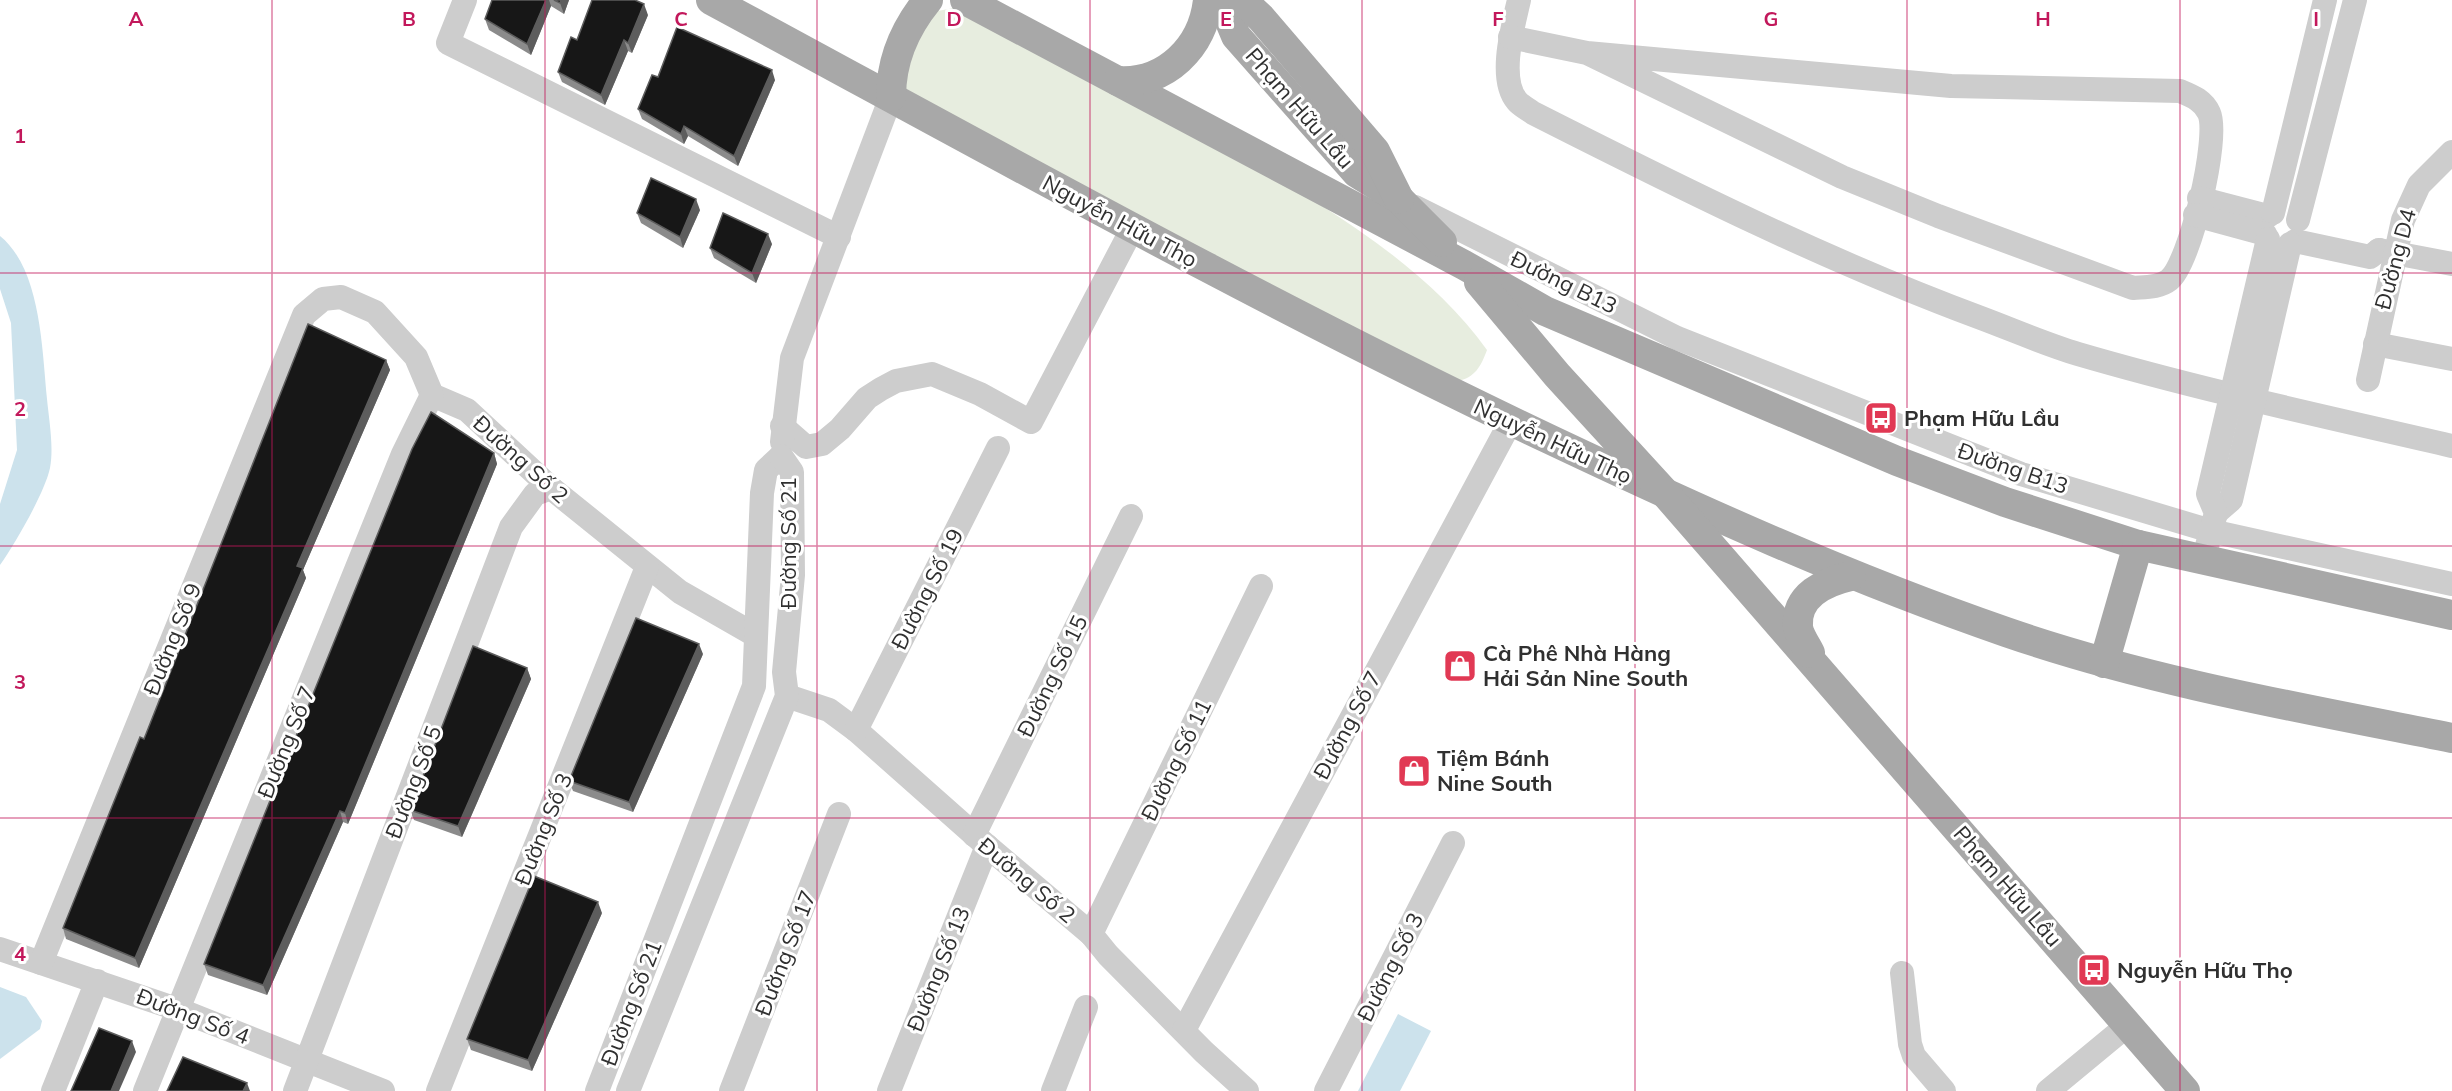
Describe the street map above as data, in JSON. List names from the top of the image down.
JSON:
{
  "streets": {
    "main road": ["Phạm Hữu Lầu", "Nguyễn Hữu Thọ"],
    "street": [
      "Đường D4",
      "Đường B13",
      "Đường Số 2",
      "Đường Số 21",
      "Đường Số 19",
      "Đường Số 9",
      "Đường Số 15",
      "Đường Số 7",
      "Đường Số 11",
      "Đường Số 5",
      "Đường Số 3",
      "Đường Số 17",
      "Đường Số 13",
      "Đường Số 4"
    ]
  },
  "crossings": [
    ["Phạm Hữu Lầu", "Nguyễn Hữu Thọ"],
    ["Phạm Hữu Lầu", "Đường B13"],
    ["Nguyễn Hữu Thọ", "Đường Số 7"],
    ["Đường Số 2", "Đường Số 21"],
    ["Đường Số 2", "Đường Số 19"],
    ["Đường Số 2", "Đường Số 9"],
    ["Đường Số 2", "Đường Số 15"],
    ["Đường Số 2", "Đường Số 7"],
    ["Đường Số 2", "Đường Số 11"],
    ["Đường Số 2", "Đường Số 5"],
    ["Đường Số 2", "Đường Số 3"],
    ["Đường Số 2", "Đường Số 13"],
    ["Đường Số 9", "Đường Số 7"],
    ["Đường Số 9", "Đường Số 4"],
    ["Đường Số 15", "Đường Số 13"],
    ["Đường Số 7", "Đường Số 4"],
    ["Đường Số 5", "Đường Số 4"]
  ],
  "places": {
    "bus stop": ["Phạm Hữu Lầu", "Nguyễn Hữu Thọ"],
    "shop": ["Cà Phê Nhà Hàng Hải Sản Nine South", "Tiệm Bánh Nine South"]
  },
  "grid": {
    "columns": [
      "A",
      "B",
      "C",
      "D",
      "E",
      "F",
      "G",
      "H",
      "I"
    ],
    "rows": [
      "1",
      "2",
      "3",
      "4"
    ]
  }
}
